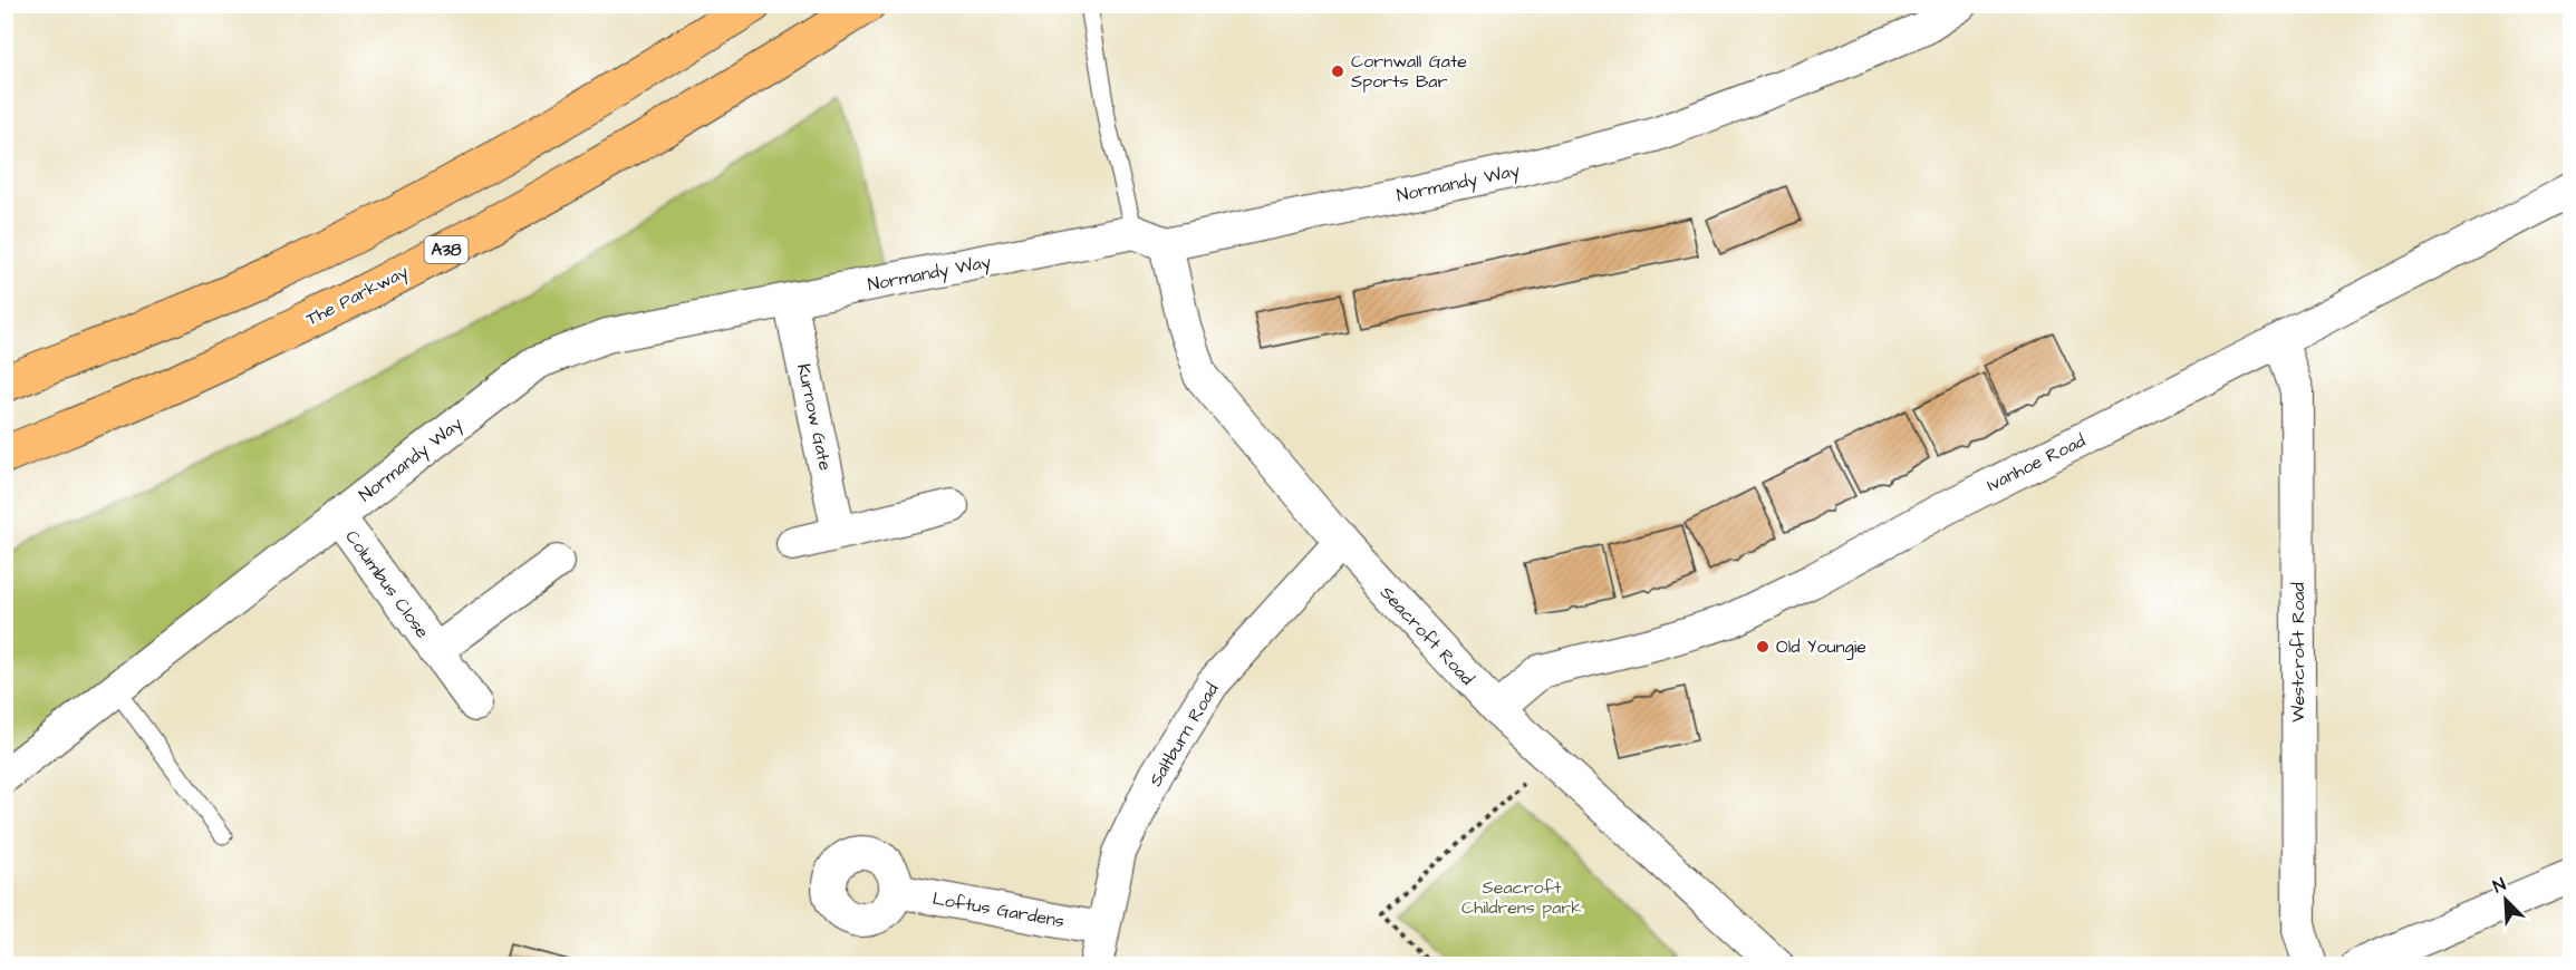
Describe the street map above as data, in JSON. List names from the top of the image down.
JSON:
{
  "streets": {
    "highway": ["A38", "The Parkway"],
    "street": [
      "Normandy Way",
      "Kurnow Gate",
      "Ivanhoe Road",
      "Columbus Close",
      "Seacroft Road",
      "Westcroft Road",
      "Saltburn Road",
      "Loftus Gardens"
    ]
  },
  "crossings": [
    ["Normandy Way", "Kurnow Gate"],
    ["Normandy Way", "Columbus Close"],
    ["Normandy Way", "Seacroft Road"],
    ["Ivanhoe Road", "Seacroft Road"],
    ["Ivanhoe Road", "Westcroft Road"],
    ["Seacroft Road", "Saltburn Road"],
    ["Saltburn Road", "Loftus Gardens"]
  ],
  "parks": ["Seacroft Childrens park"],
  "places": ["Cornwall Gate Sports Bar", "Old Youngie"],
  "north": "top left"
}
